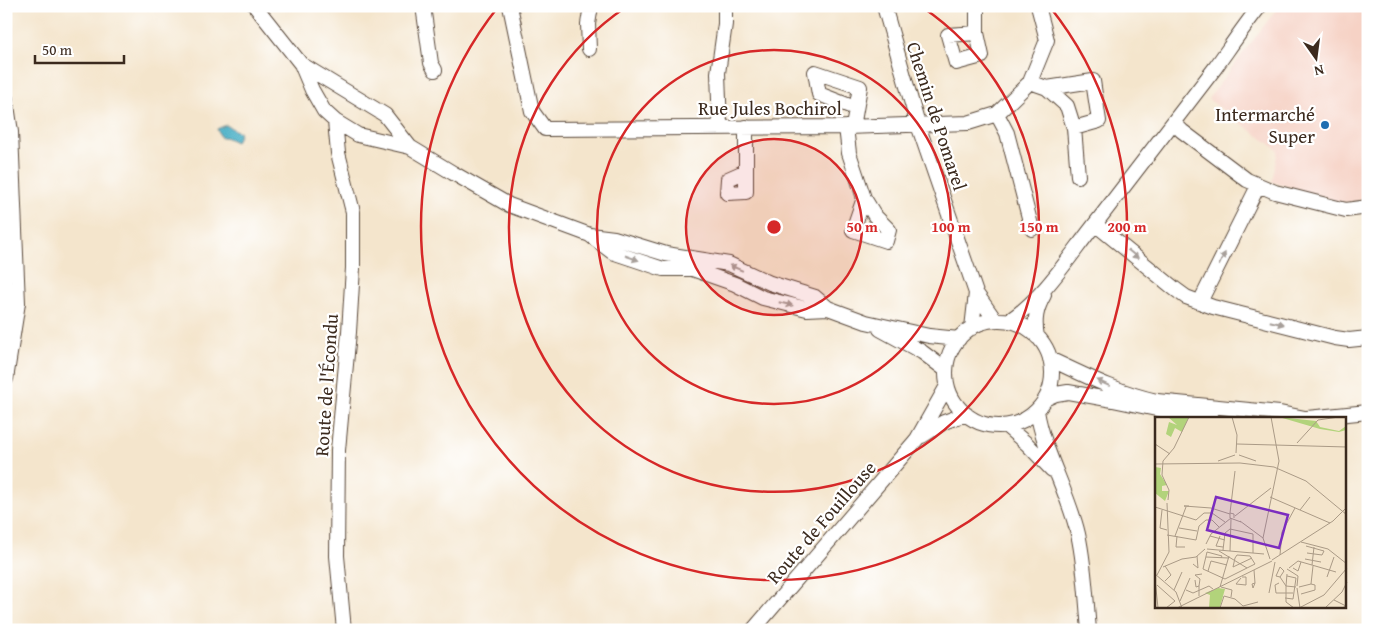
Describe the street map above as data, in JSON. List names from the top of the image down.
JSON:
{
  "streets": {
    "street": [
      "Rue Jules Bochirol",
      "Chemin de Pomarel",
      "Route de l'Écondu",
      "Route de Fouillouse"
    ]
  },
  "crossings": [
    ["Rue Jules Bochirol", "Chemin de Pomarel"],
    ["Chemin de Pomarel", "Route de Fouillouse"]
  ],
  "places": ["Intermarché Super"],
  "scale_bar": "50 m",
  "north": "bottom",
  "rings": [
    "50 m",
    "100 m",
    "150 m",
    "200 m"
  ]
}
